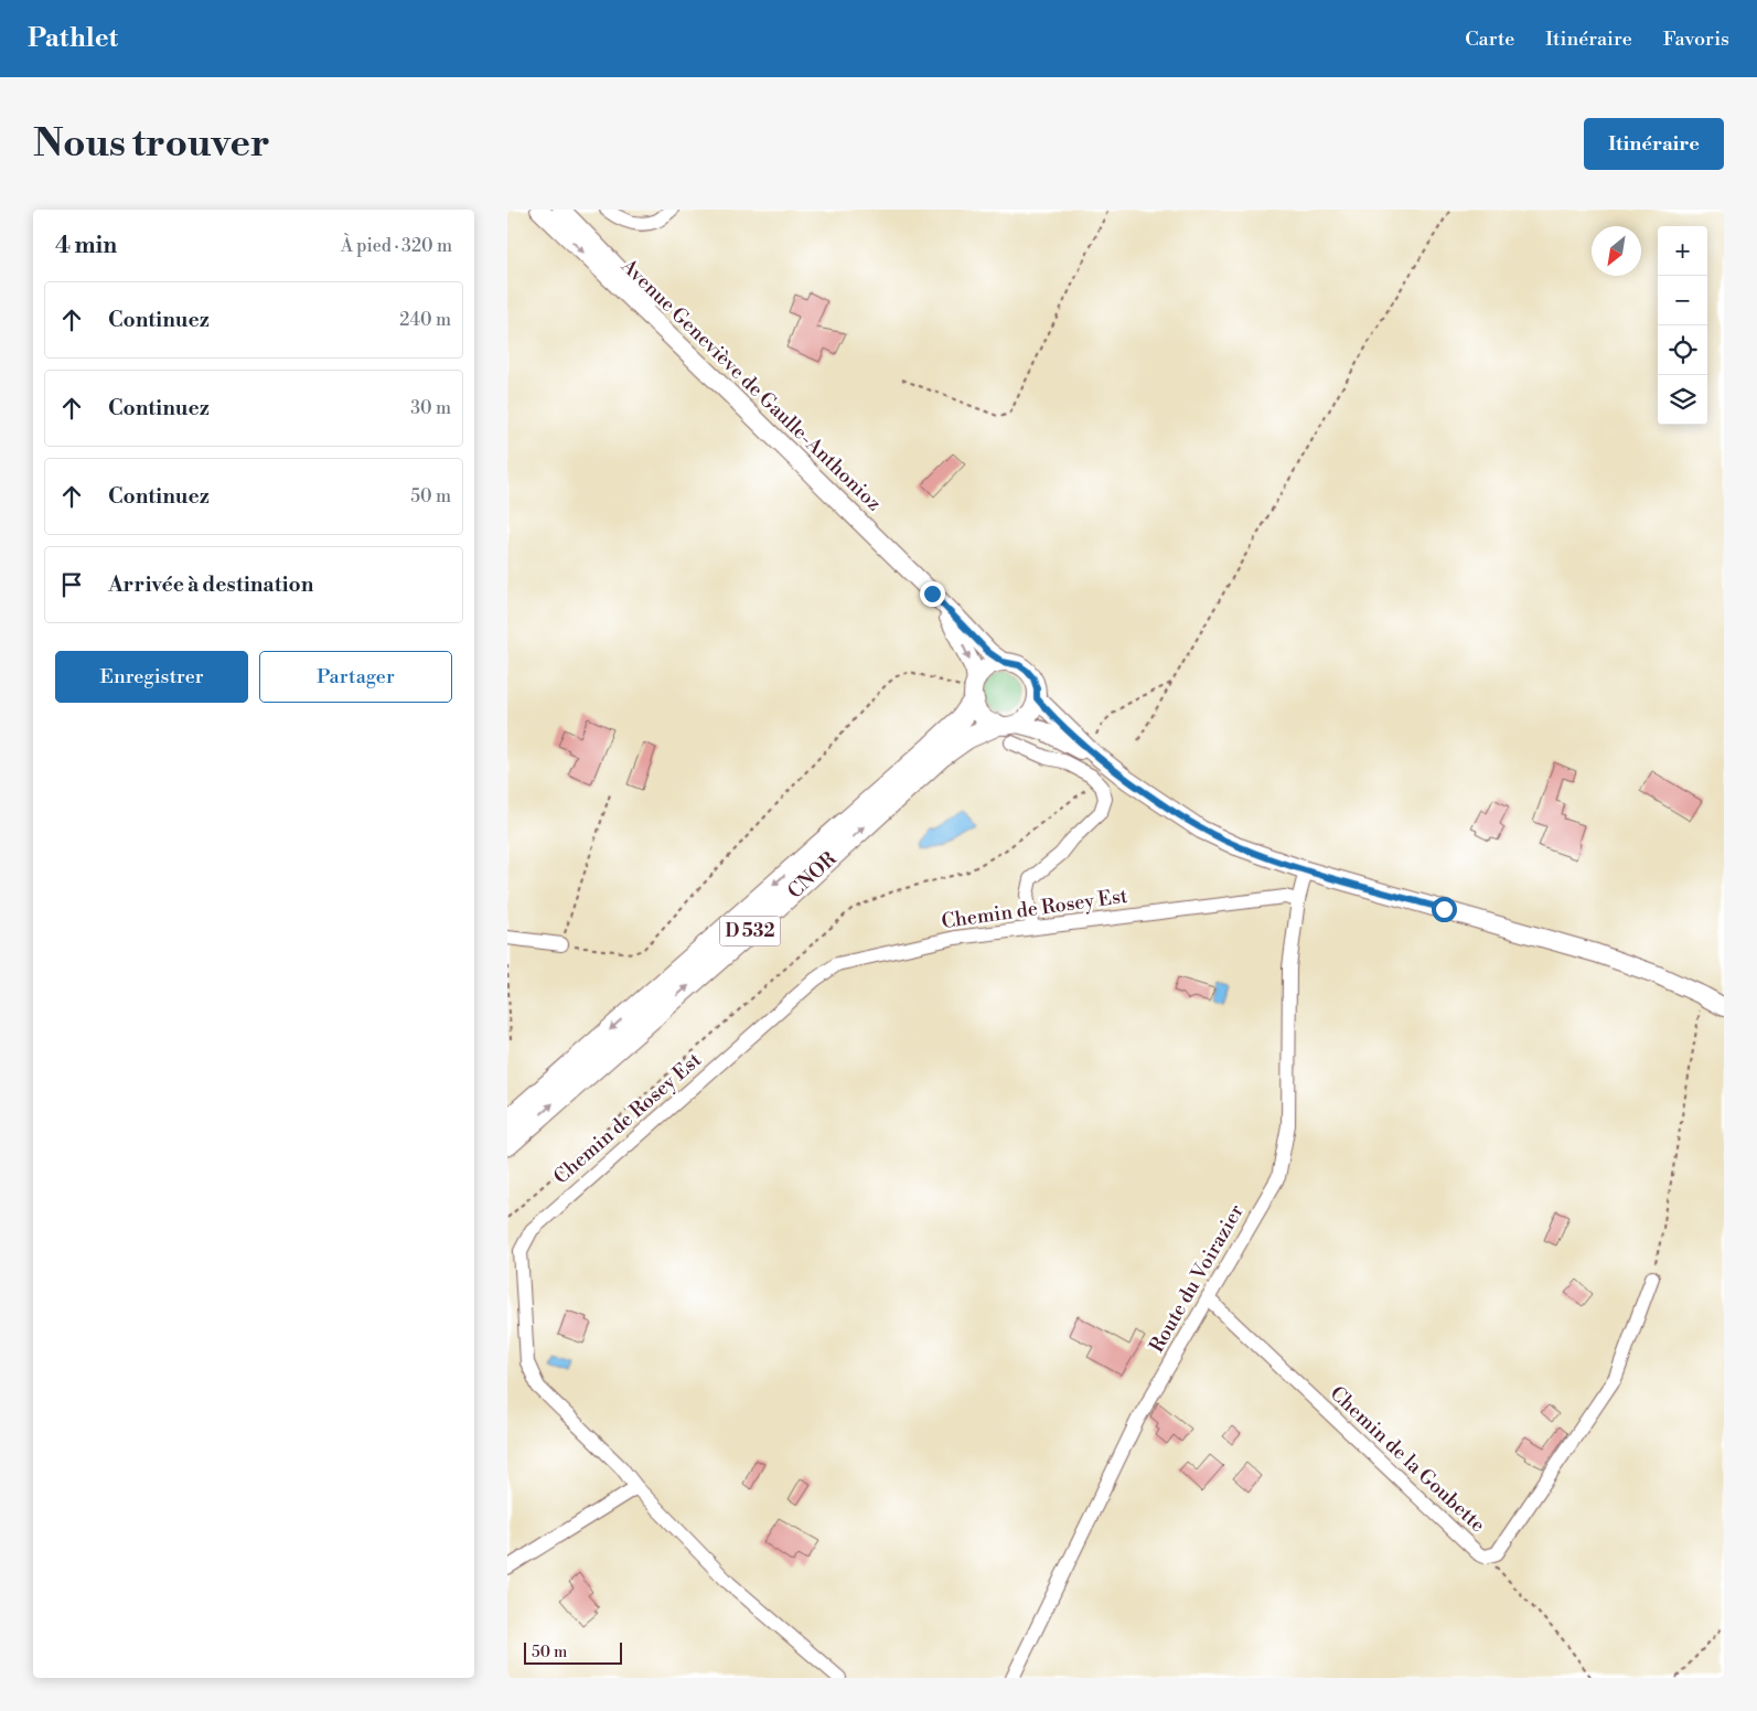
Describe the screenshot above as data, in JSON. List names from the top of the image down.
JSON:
{
  "streets": {
    "highway": ["CNOR", "D 532"],
    "main road": ["Avenue Geneviève de Gaulle-Anthonioz"],
    "street": ["Chemin de Rosey Est", "Route du Voirazier", "Chemin de la Goubette"]
  },
  "crossings": [
    ["Avenue Geneviève de Gaulle-Anthonioz", "CNOR"],
    ["Chemin de Rosey Est", "Route du Voirazier"],
    ["Route du Voirazier", "Chemin de la Goubette"]
  ],
  "scale_bar": "50 m",
  "north": "bottom left",
  "page": {
    "header": "Pathlet",
    "nav": ["Carte", "Itinéraire", "Favoris"],
    "buttons": [
      "Itinéraire",
      ["Enregistrer", "Partager"]
    ],
    "title": "Nous trouver",
    "heading": ["4 min", "À pied · 320 m"],
    "map_buttons": ["+", "−"],
    "list": [
      ["Continuez", "240 m"],
      ["Continuez", "30 m"],
      ["Continuez", "50 m"],
      "Arrivée à destination"
    ],
    "scale": "50 m"
  }
}
